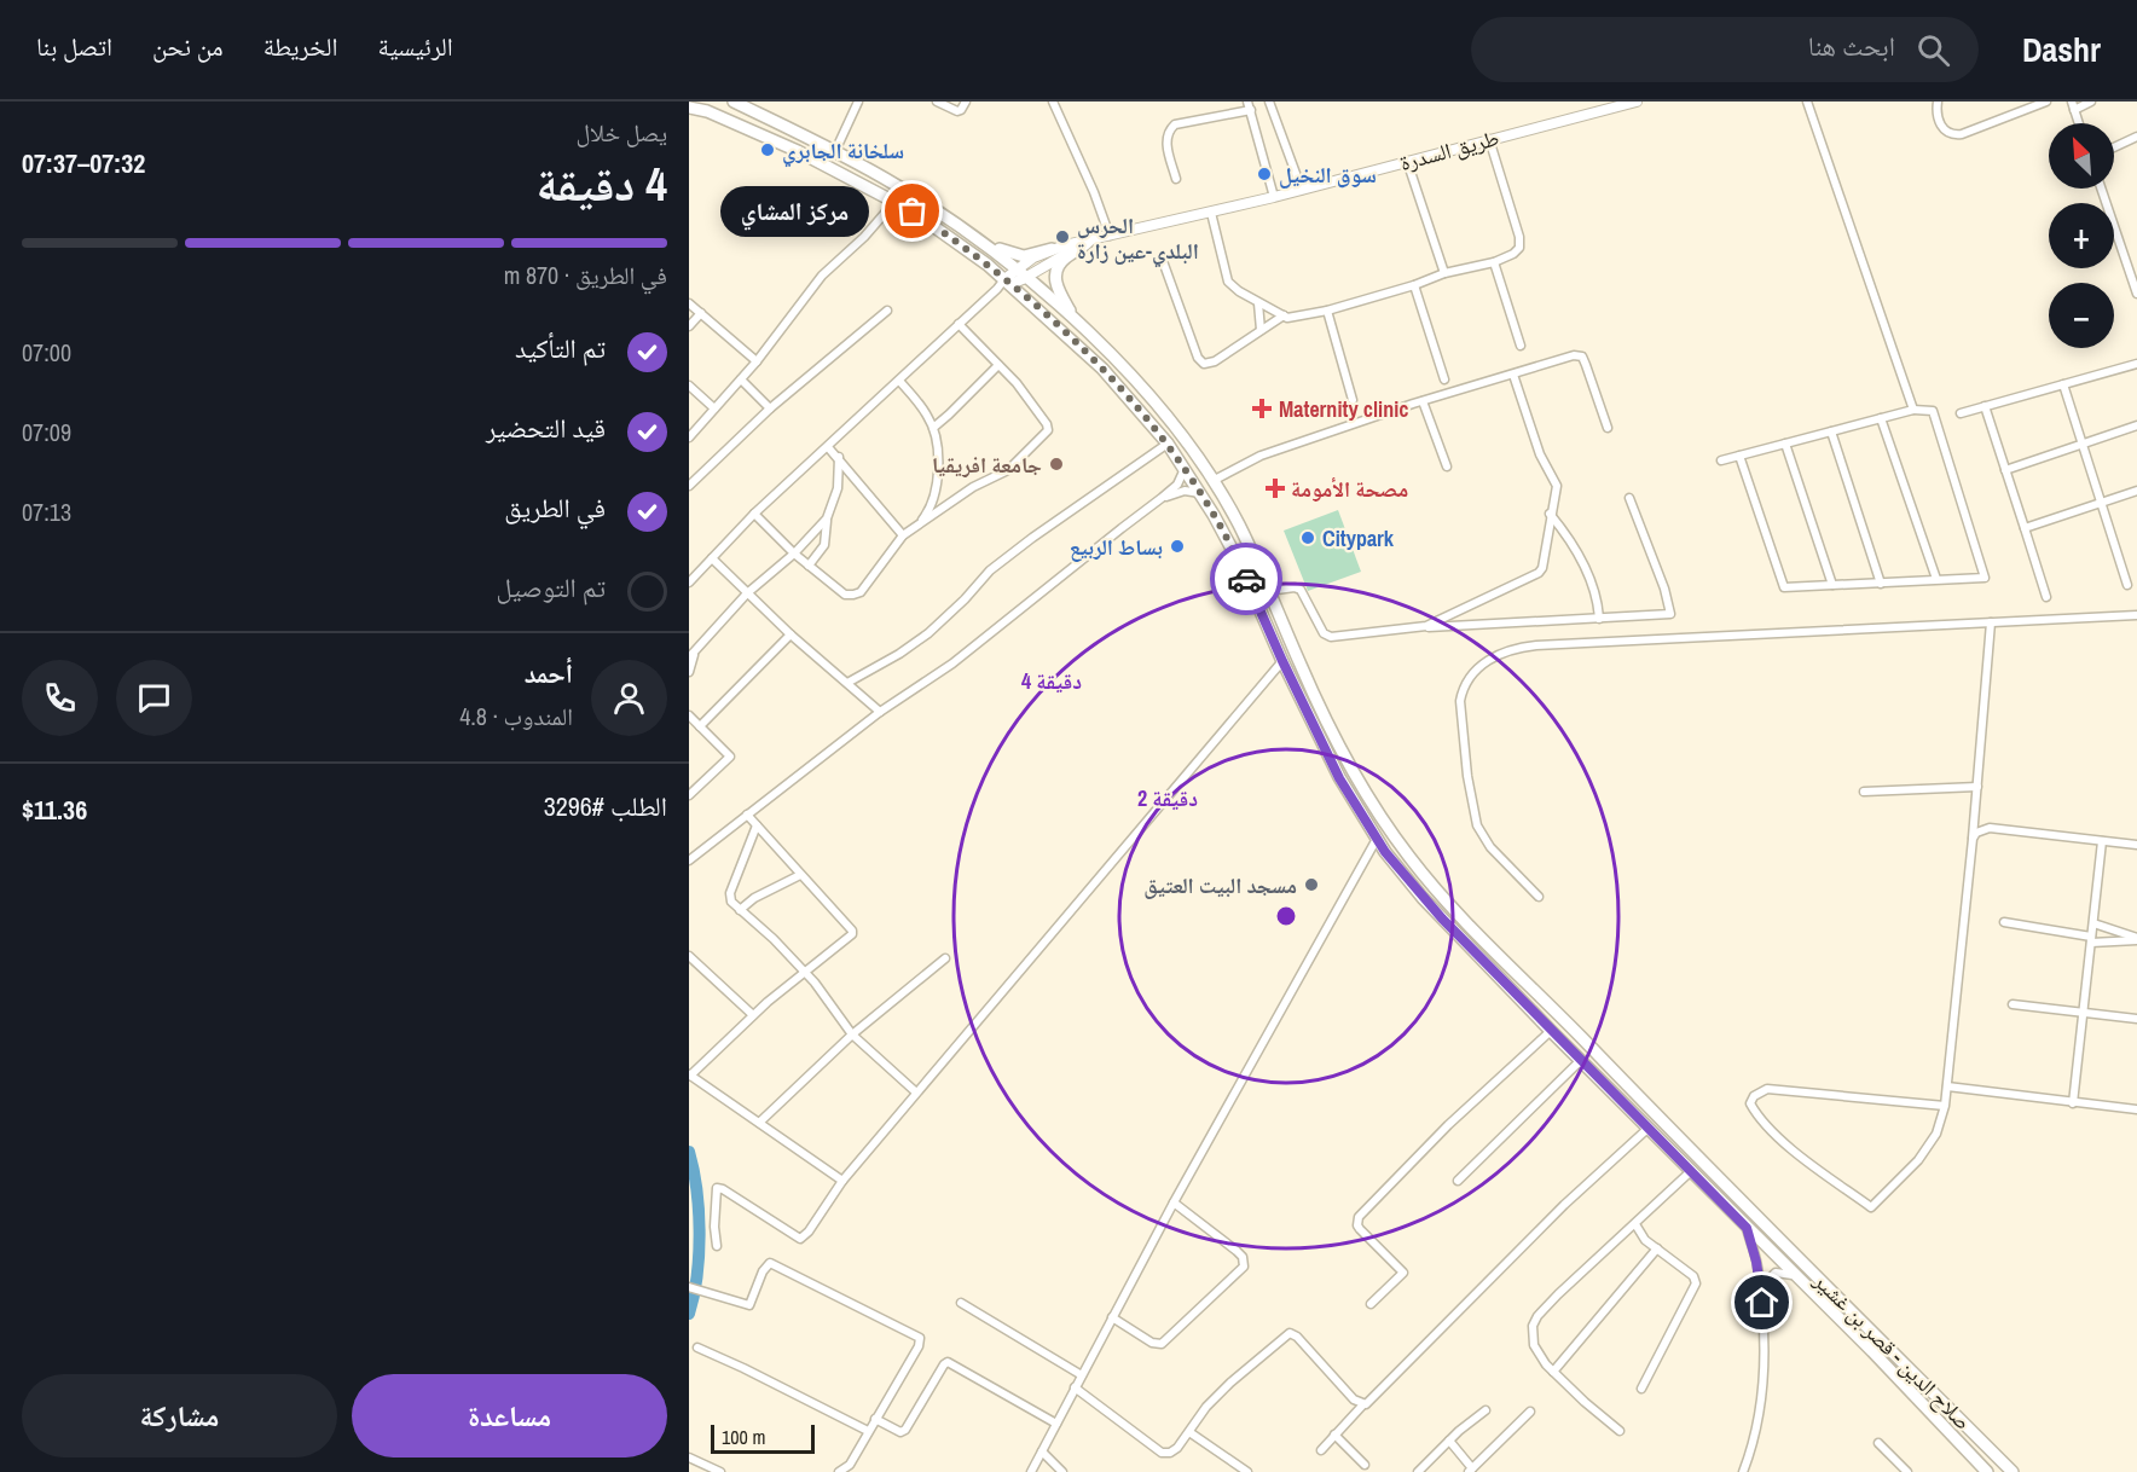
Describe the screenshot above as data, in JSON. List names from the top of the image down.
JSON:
{
  "streets": {
    "highway": ["صلاح الدين - قصر بن غشير"],
    "main road": ["طريق السدرة"]
  },
  "crossings": [
    ["طريق السدرة", "صلاح الدين - قصر بن غشير"]
  ],
  "places": {
    "other": [
      "سلخانة الجابري",
      "سوق النخيل",
      "مركز المشاي",
      "الحرس البلدي-عين زارة",
      "جامعة افريقيا",
      "Citypark",
      "بساط الربيع",
      "مسجد البيت العتيق"
    ],
    "health": ["Maternity clinic", "مصحة الأمومة"]
  },
  "scale_bar": "100 m",
  "north": "top left",
  "page": {
    "header": "Dashr",
    "search": "ابحث هنا",
    "nav": [
      "الرئيسية",
      "الخريطة",
      "من نحن",
      "اتصل بنا"
    ],
    "heading": ["4 دقيقة", "يصل خلال", "07:32–07:37"],
    "panel": [
      "أحمد",
      "المندوب · 4.8",
      "الطلب #3296",
      "$11.36"
    ],
    "map_buttons": ["+", "−"],
    "bubble": "مركز المشاي",
    "bar": "في الطريق · 870 m",
    "list": [
      ["تم التأكيد", "07:00"],
      ["قيد التحضير", "07:09"],
      ["في الطريق", "07:13"],
      "تم التوصيل"
    ],
    "buttons": ["مساعدة", "مشاركة"],
    "scale": "100 m"
  },
  "rings": ["4 دقيقة", "2 دقيقة"]
}
